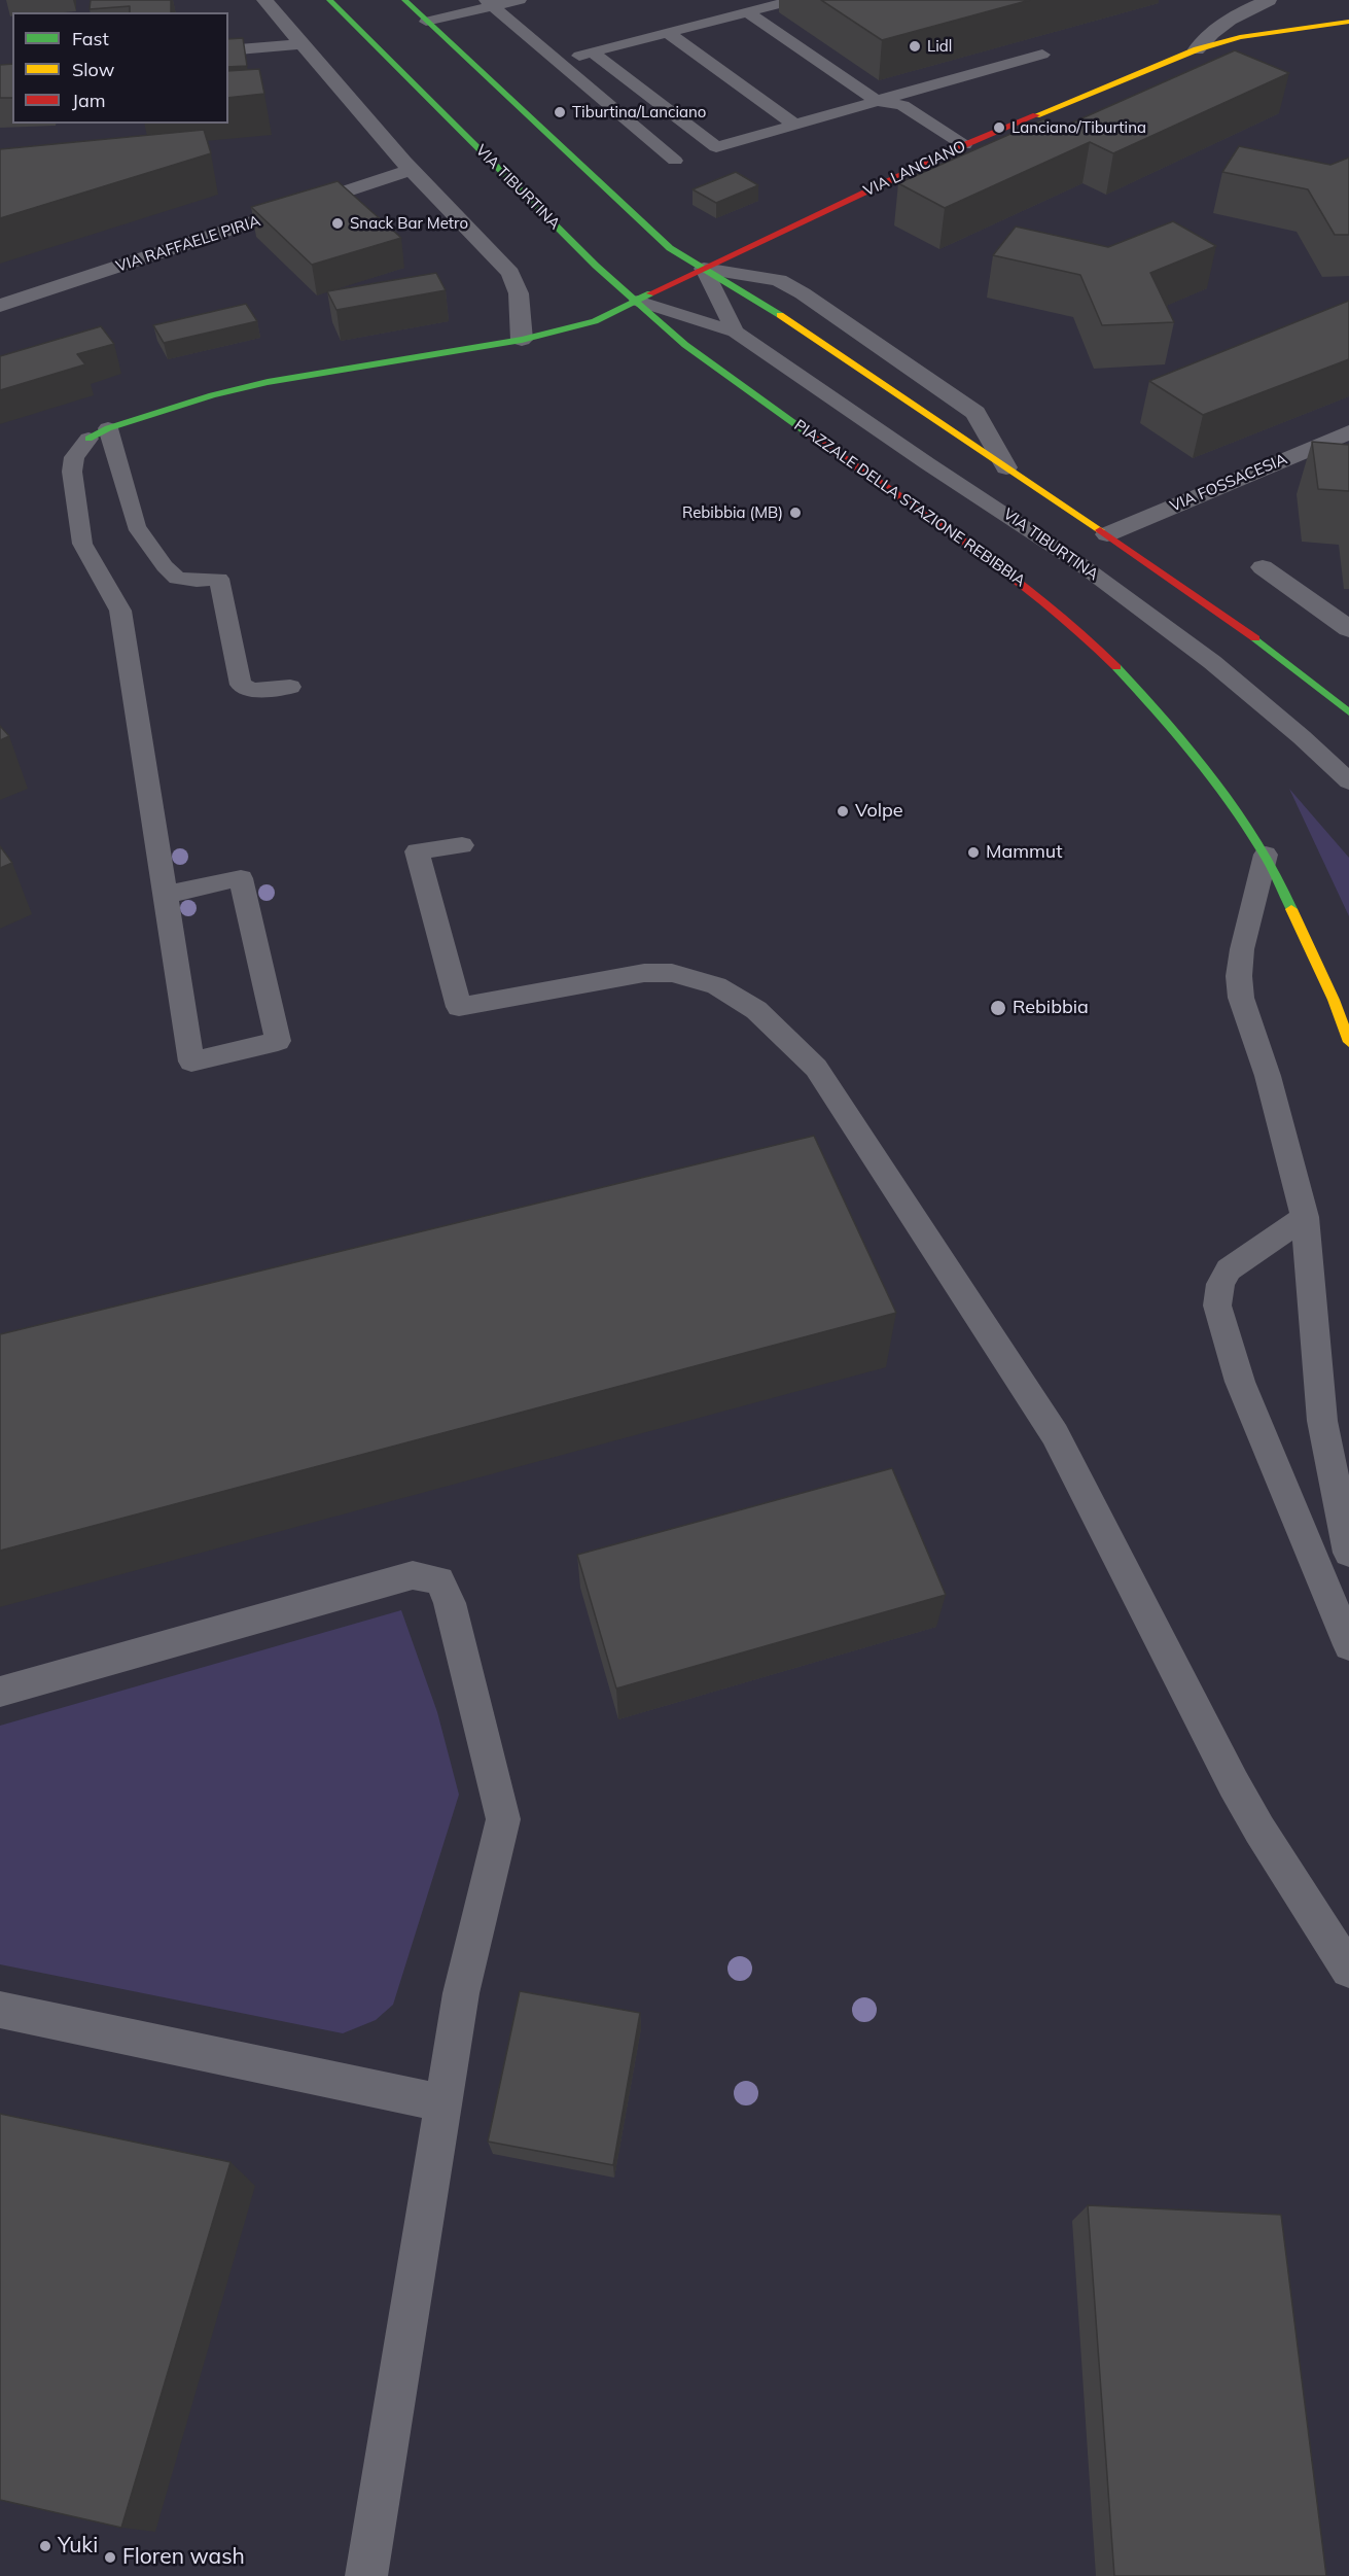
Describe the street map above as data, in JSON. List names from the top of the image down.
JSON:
{
  "streets": {
    "main road": ["VIA LANCIANO", "VIA TIBURTINA", "PIAZZALE DELLA STAZIONE REBIBBIA"],
    "street": ["VIA RAFFAELE PIRIA", "VIA FOSSACESIA"]
  },
  "crossings": [
    ["VIA LANCIANO", "VIA TIBURTINA"],
    ["VIA LANCIANO", "PIAZZALE DELLA STAZIONE REBIBBIA"],
    ["VIA TIBURTINA", "PIAZZALE DELLA STAZIONE REBIBBIA"]
  ],
  "places": [
    "Lidl",
    "Tiburtina/Lanciano",
    "Lanciano/Tiburtina",
    "Snack Bar Metro",
    "Rebibbia (MB)",
    "Volpe",
    "Mammut",
    "Rebibbia",
    "Yuki",
    "Floren wash"
  ],
  "legend": ["Fast", "Slow", "Jam"]
}
